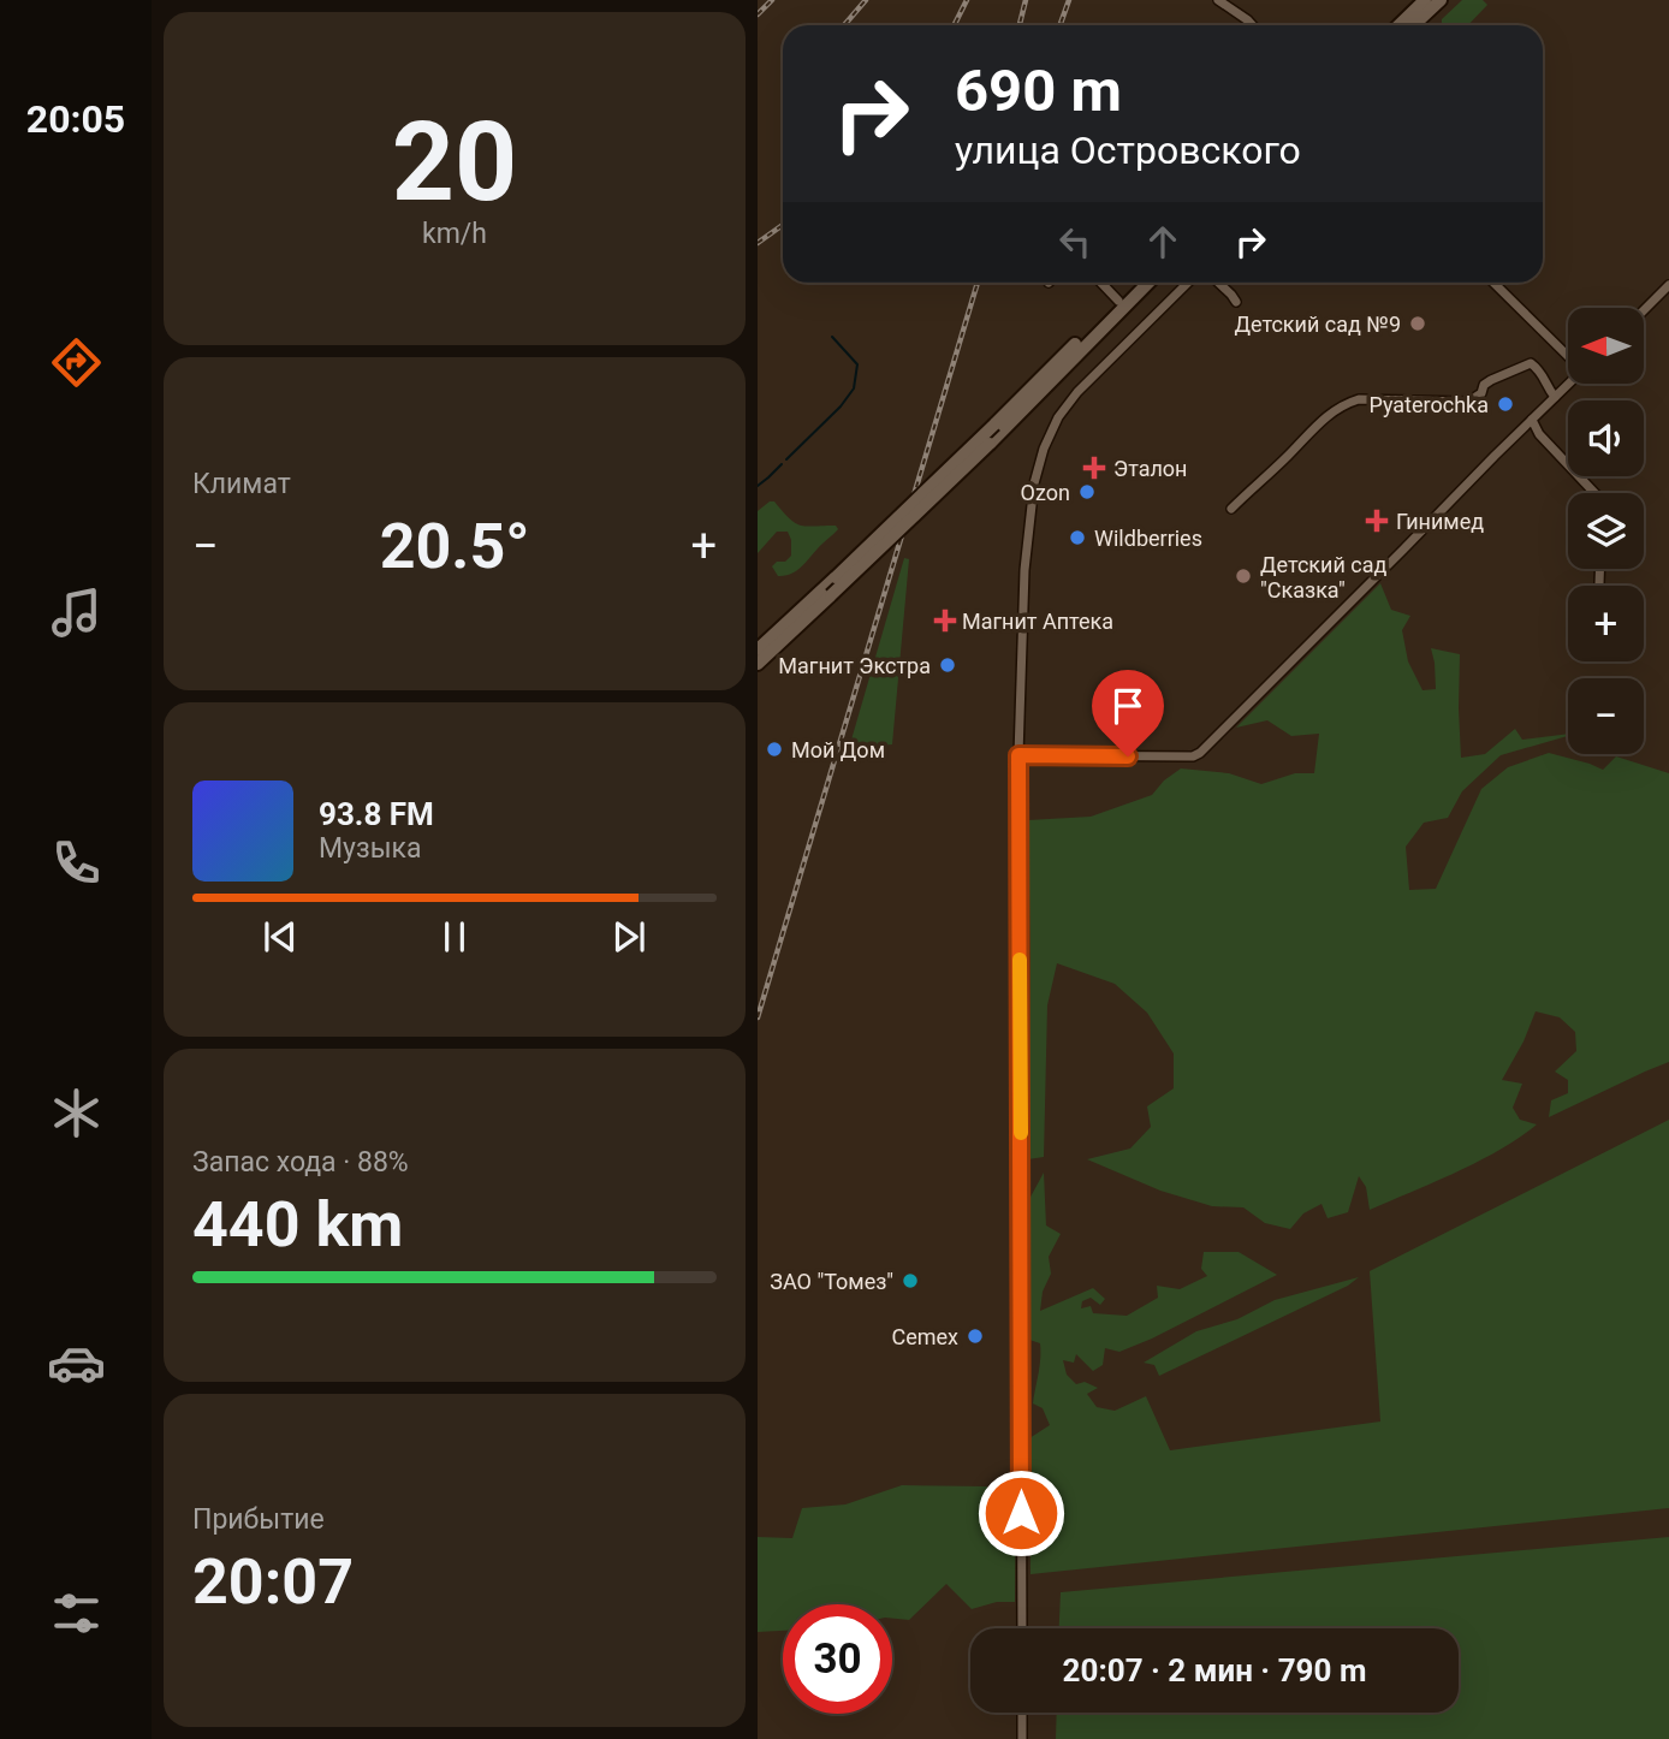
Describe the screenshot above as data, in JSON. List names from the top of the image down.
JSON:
{
  "places": {
    "other": [
      "Детский сад №9",
      "Pyaterochka",
      "Ozon",
      "Wildberries",
      "Детский сад \"Сказка\"",
      "Магнит Экстра",
      "Мой Дом",
      "ЗАО \"Томез\"",
      "Cemex"
    ],
    "health": ["Эталон", "Гинимед", "Магнит Аптека"]
  },
  "north": "left",
  "page": {
    "tabs": "20:05",
    "tile": [
      ["20", "km/h"],
      "Климат",
      ["Запас хода · 88%", "440 km"],
      ["Прибытие", "20:07"]
    ],
    "turn": ["690 m", "улица Островского"],
    "map_buttons": ["+", "−"],
    "heat": ["−", "20.5°", "+"],
    "song": ["93.8 FM", "Музыка"],
    "limit": "30",
    "trip": "20:07 · 2 мин · 790 m"
  }
}
